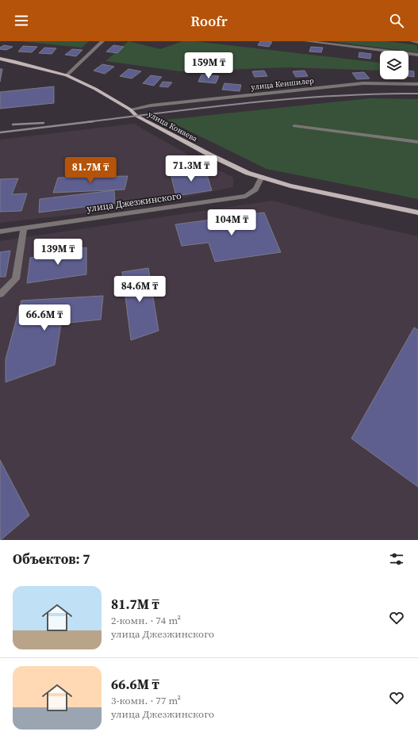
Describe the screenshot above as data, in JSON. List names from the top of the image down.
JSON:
{
  "streets": {
    "main road": ["улица Конаева"],
    "street": ["улица Кеншилер", "улица Джезжинского"]
  },
  "crossings": [
    ["улица Кеншилер", "улица Конаева"],
    ["улица Конаева", "улица Джезжинского"]
  ],
  "page": {
    "header": "Roofr",
    "price": [
      "159M ₸",
      "71.3M ₸",
      "81.7M ₸",
      "104M ₸",
      "139M ₸",
      "84.6M ₸",
      "66.6M ₸"
    ],
    "heading": "Объектов: 7",
    "list": [
      {
        "name": "81.7M ₸",
        "note": "2-комн. · 74 m² · улица Джезжинского"
      },
      {
        "name": "66.6M ₸",
        "note": "3-комн. · 77 m² · улица Джезжинского"
      }
    ]
  }
}
